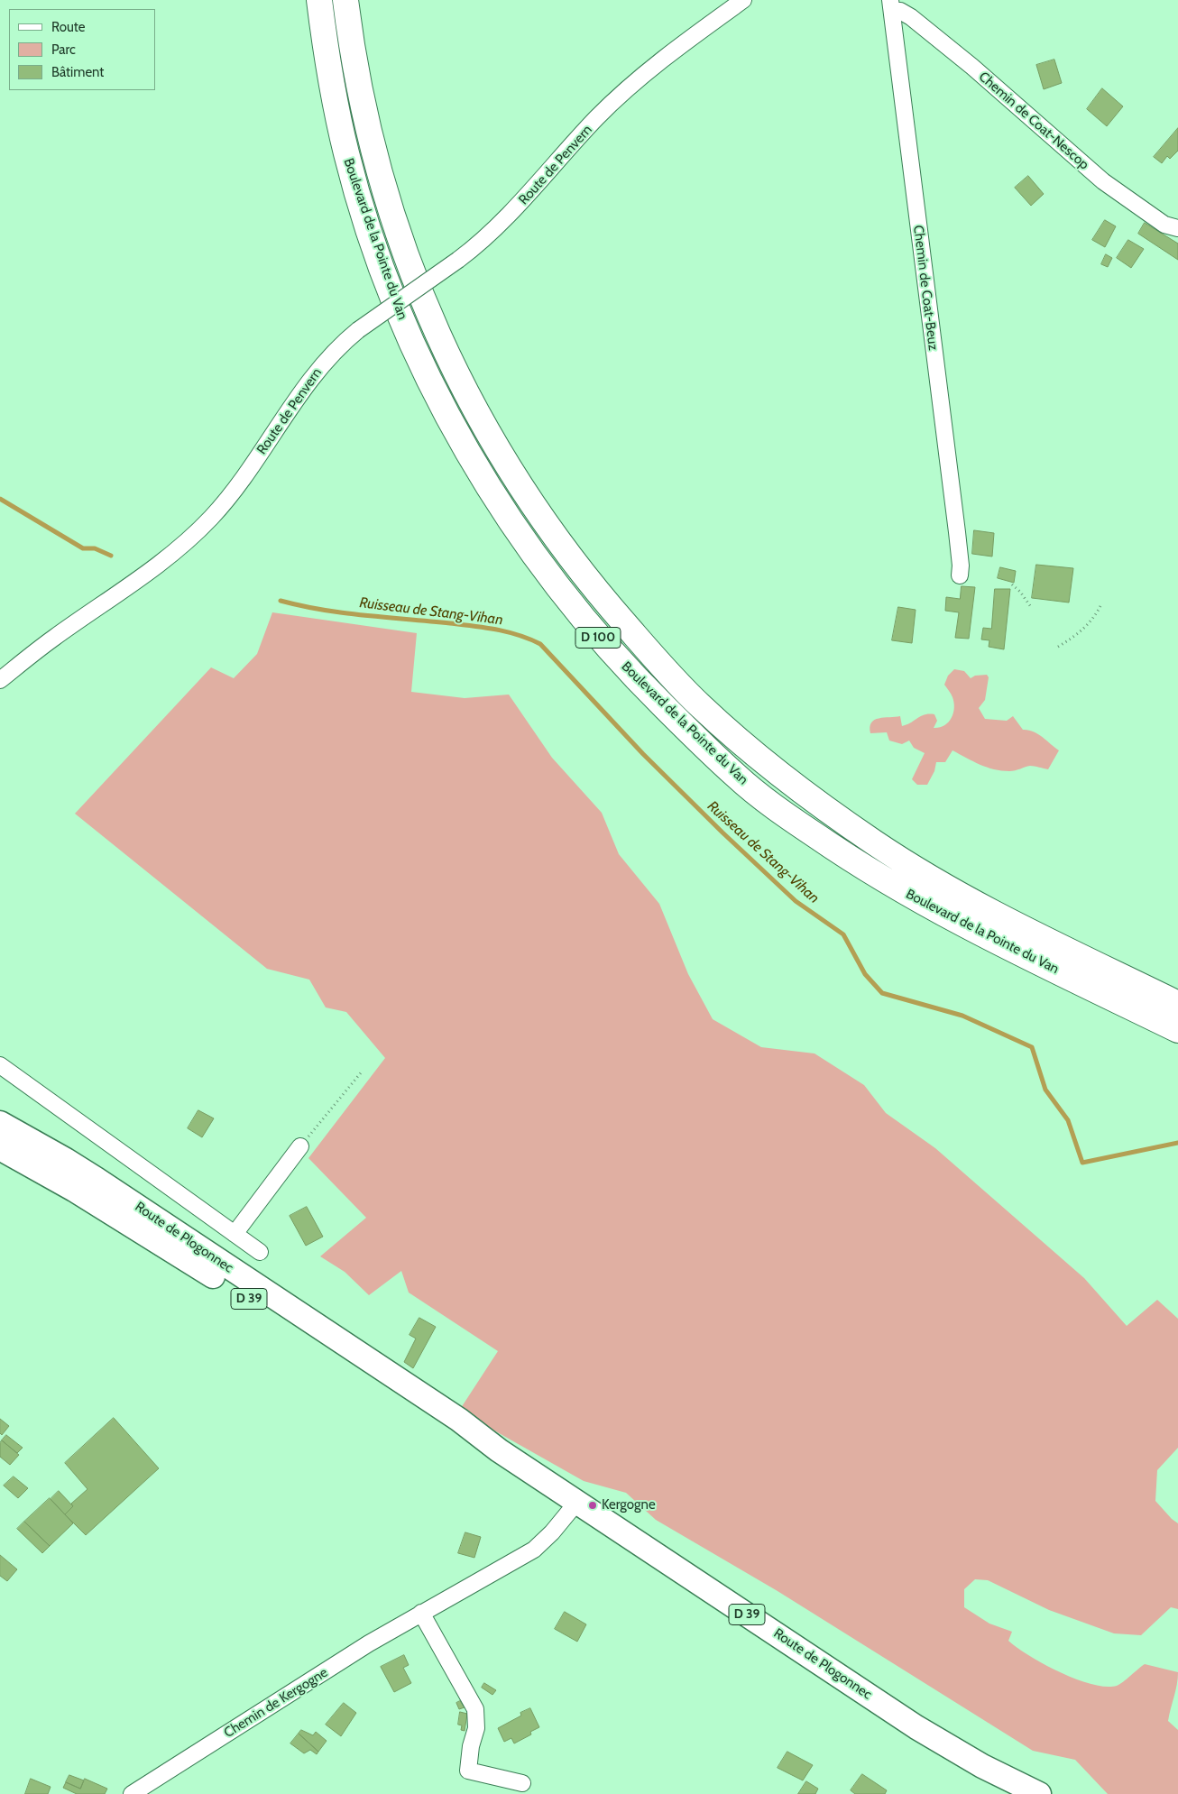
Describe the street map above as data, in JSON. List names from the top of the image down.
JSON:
{
  "streets": {
    "highway": ["Boulevard de la Pointe du Van", "D 100"],
    "main road": ["Route de Plogonnec", "D 39"],
    "street": [
      "Chemin de Coat-Nescop",
      "Route de Penvern",
      "Chemin de Coat-Beuz",
      "Chemin de Kergogne"
    ]
  },
  "crossings": [
    ["Chemin de Coat-Nescop", "Chemin de Coat-Beuz"],
    ["Boulevard de la Pointe du Van", "D 100"],
    ["Route de Plogonnec", "Chemin de Kergogne"]
  ],
  "water": ["Ruisseau de Stang-Vihan"],
  "places": ["Kergogne"],
  "legend": ["Route", "Parc", "Bâtiment"]
}
